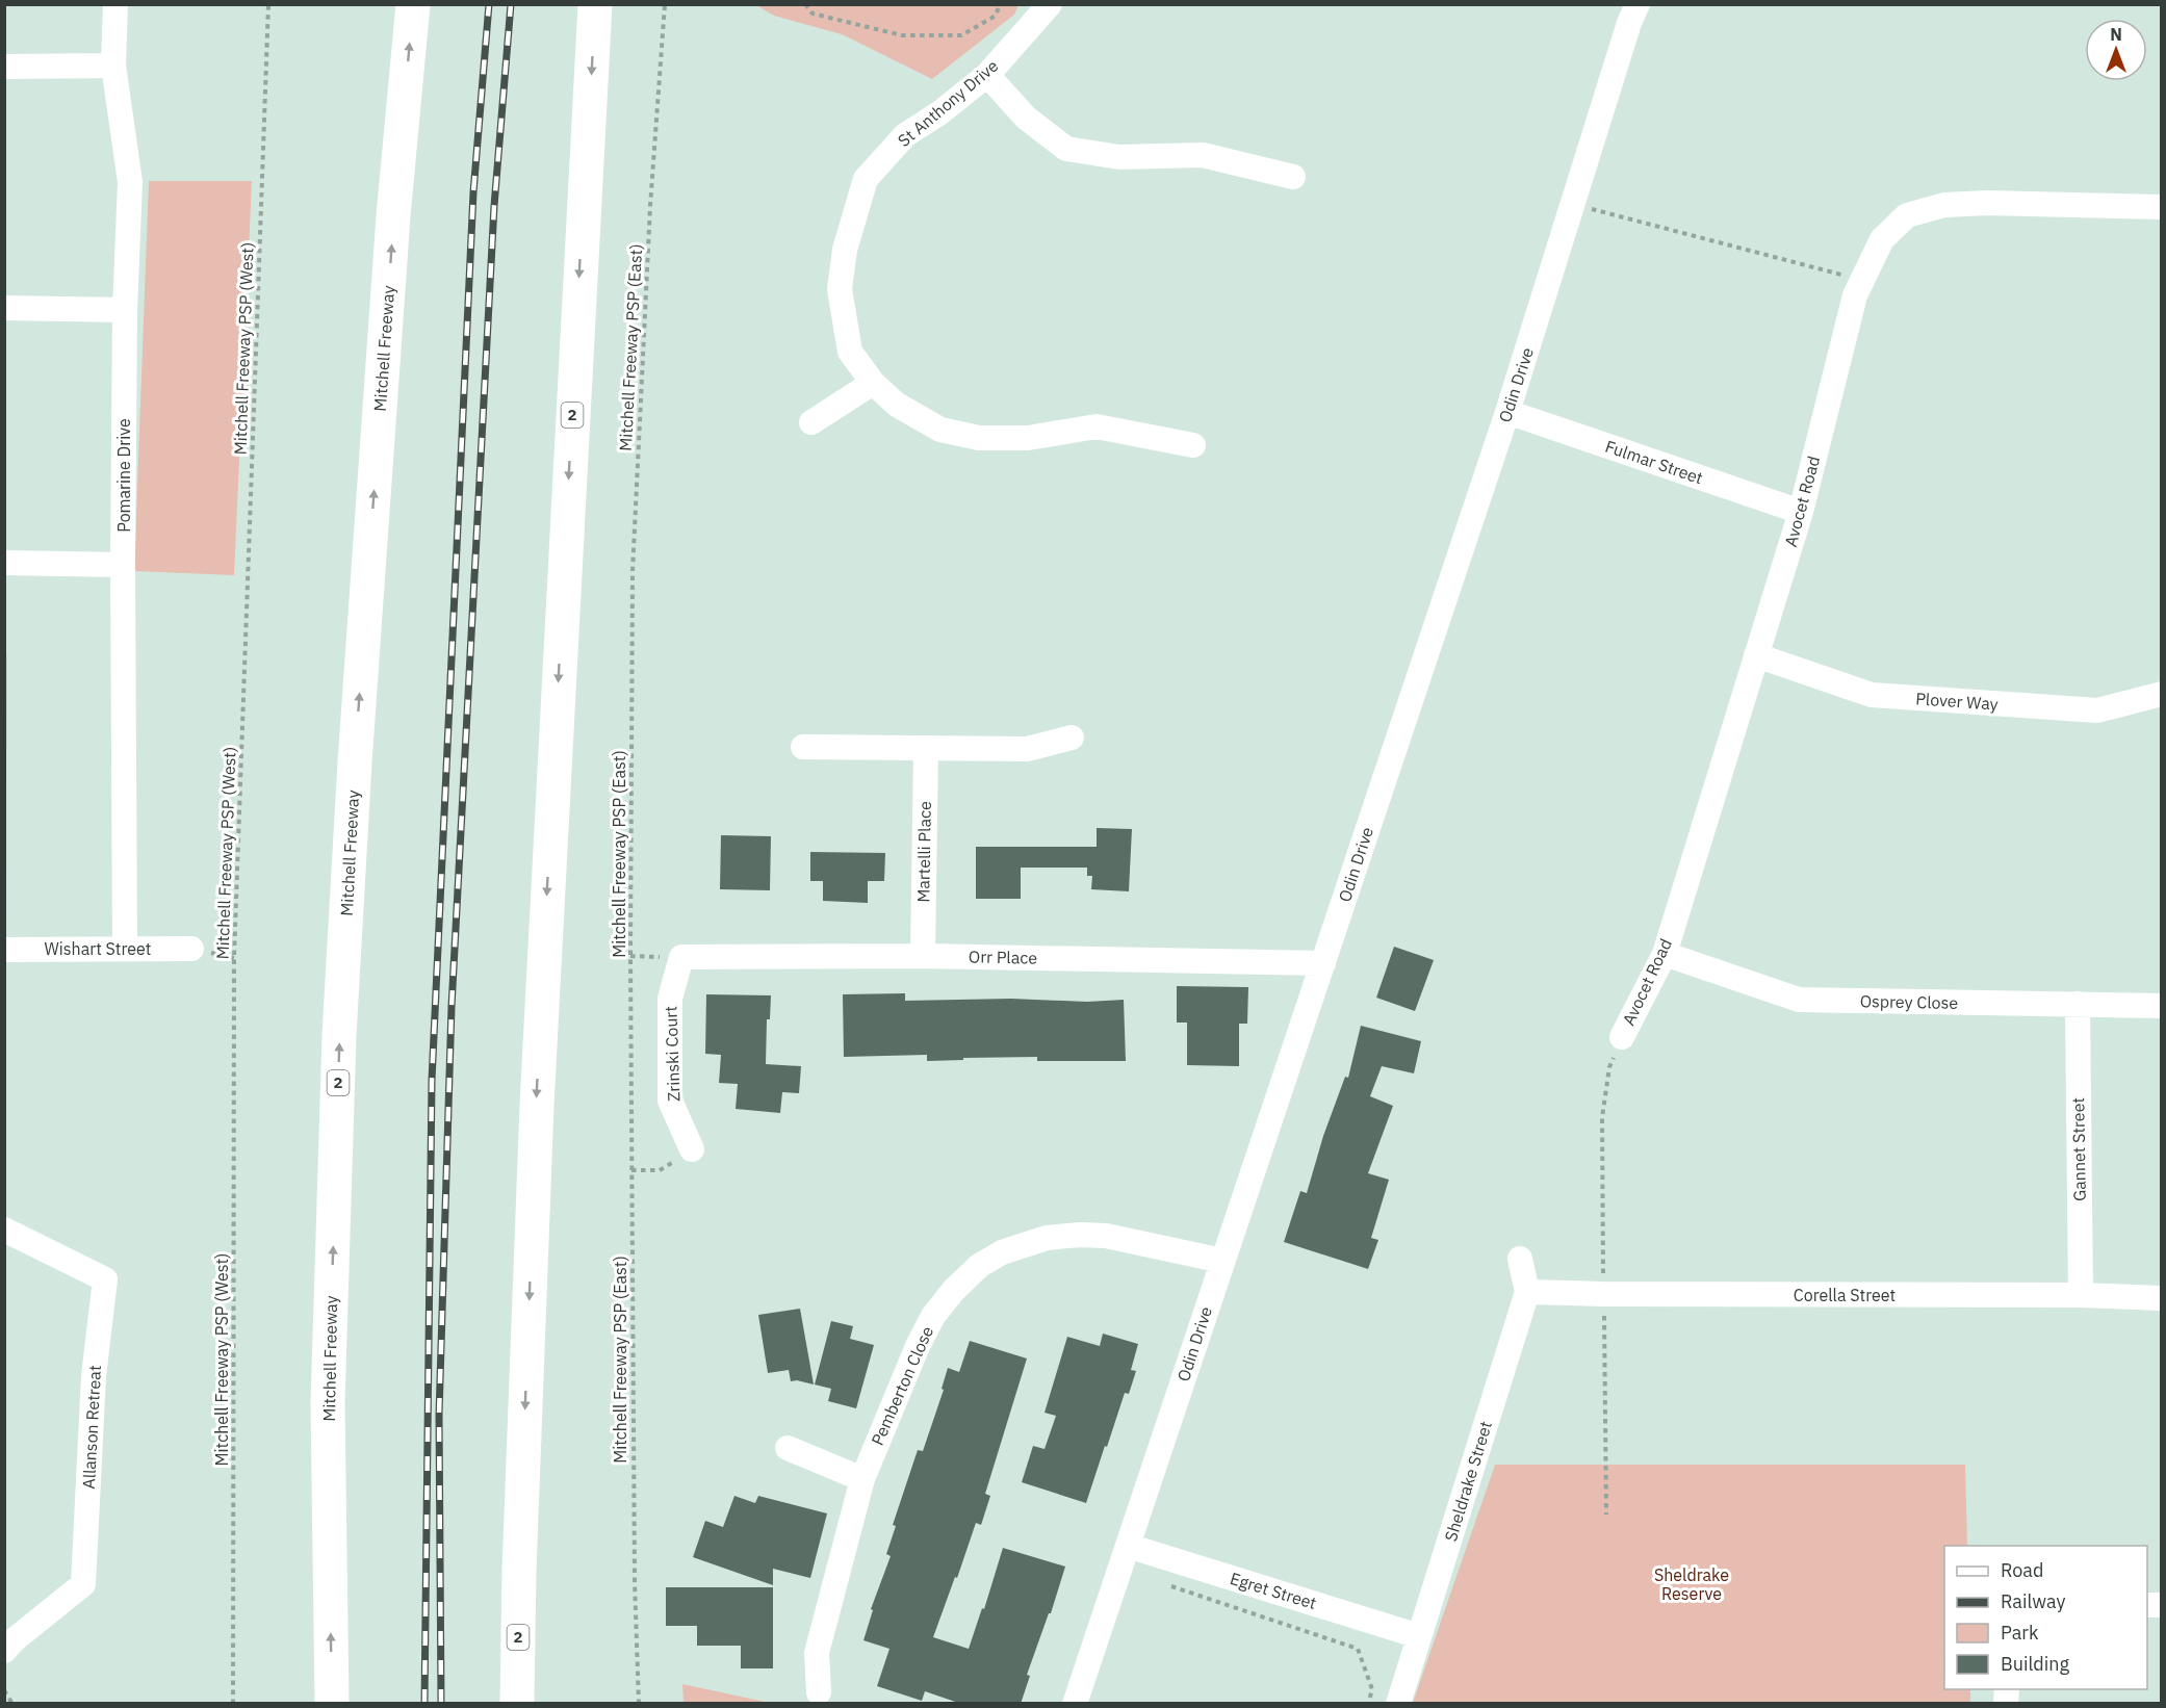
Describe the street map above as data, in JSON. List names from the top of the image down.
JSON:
{
  "streets": {
    "highway": ["Mitchell Freeway", "2"],
    "street": [
      "St Anthony Drive",
      "Odin Drive",
      "Fulmar Street",
      "Pomarine Drive",
      "Avocet Road",
      "Plover Way",
      "Martelli Place",
      "Wishart Street",
      "Orr Place",
      "Osprey Close",
      "Zrinski Court",
      "Gannet Street",
      "Corella Street",
      "Pemberton Close",
      "Allanson Retreat",
      "Sheldrake Street",
      "Egret Street"
    ],
    "path": ["Mitchell Freeway PSP (East)", "Mitchell Freeway PSP (West)"]
  },
  "crossings": [
    ["Odin Drive", "Fulmar Street"],
    ["Odin Drive", "Orr Place"],
    ["Odin Drive", "Pemberton Close"],
    ["Odin Drive", "Egret Street"],
    ["Fulmar Street", "Avocet Road"],
    ["Pomarine Drive", "Wishart Street"],
    ["Avocet Road", "Plover Way"],
    ["Avocet Road", "Osprey Close"],
    ["Martelli Place", "Orr Place"],
    ["Orr Place", "Zrinski Court"],
    ["Osprey Close", "Gannet Street"],
    ["Gannet Street", "Corella Street"],
    ["Corella Street", "Sheldrake Street"],
    ["Sheldrake Street", "Egret Street"]
  ],
  "parks": ["Sheldrake Reserve"],
  "legend": [
    "Road",
    "Railway",
    "Park",
    "Building"
  ],
  "north": "top"
}
